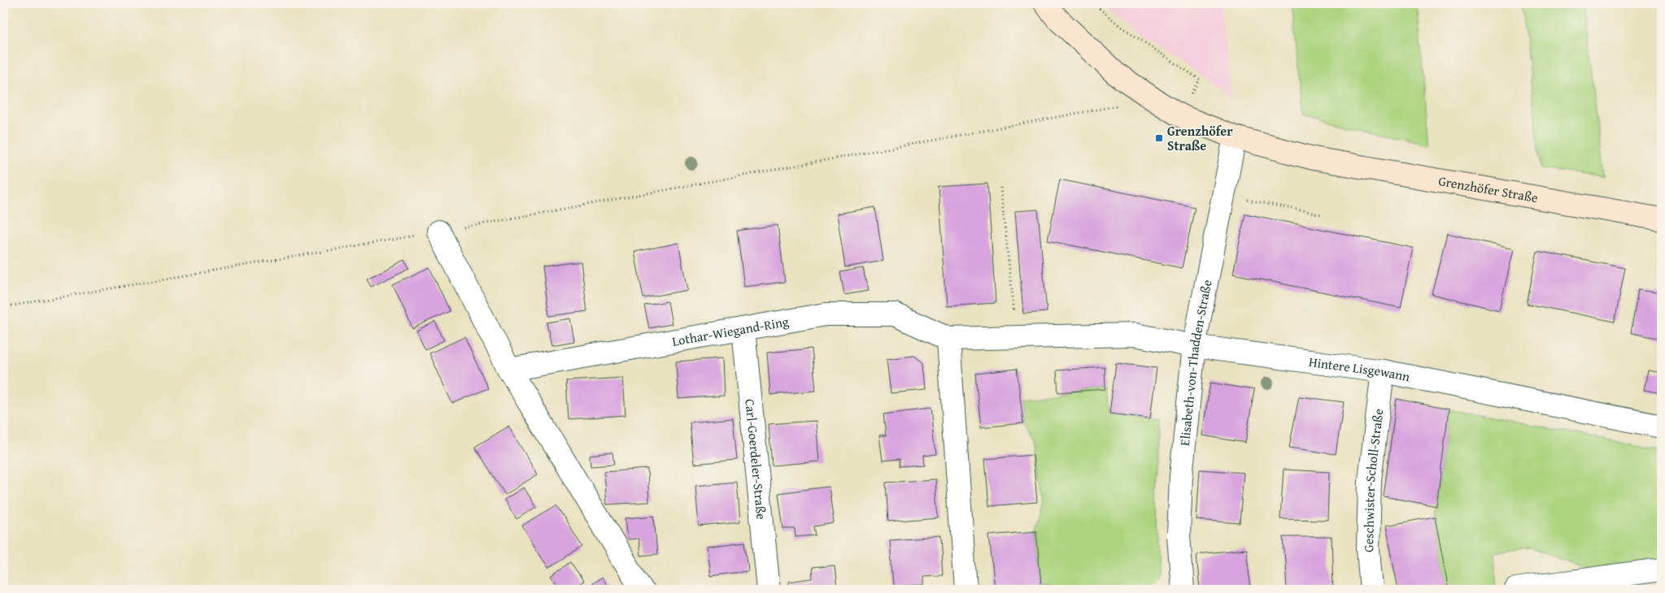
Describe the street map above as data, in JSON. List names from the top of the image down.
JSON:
{
  "streets": {
    "street": [
      "Grenzhöfer Straße",
      "Lothar-Wiegand-Ring",
      "Elisabeth-von-Thadden-Straße",
      "Hintere Lisgewann",
      "Carl-Goerdeler-Straße",
      "Geschwister-Scholl-Straße"
    ]
  },
  "crossings": [
    ["Grenzhöfer Straße", "Elisabeth-von-Thadden-Straße"],
    ["Lothar-Wiegand-Ring", "Hintere Lisgewann"],
    ["Lothar-Wiegand-Ring", "Carl-Goerdeler-Straße"],
    ["Elisabeth-von-Thadden-Straße", "Hintere Lisgewann"],
    ["Hintere Lisgewann", "Geschwister-Scholl-Straße"]
  ],
  "places": {
    "transit": ["Grenzhöfer Straße"]
  }
}
